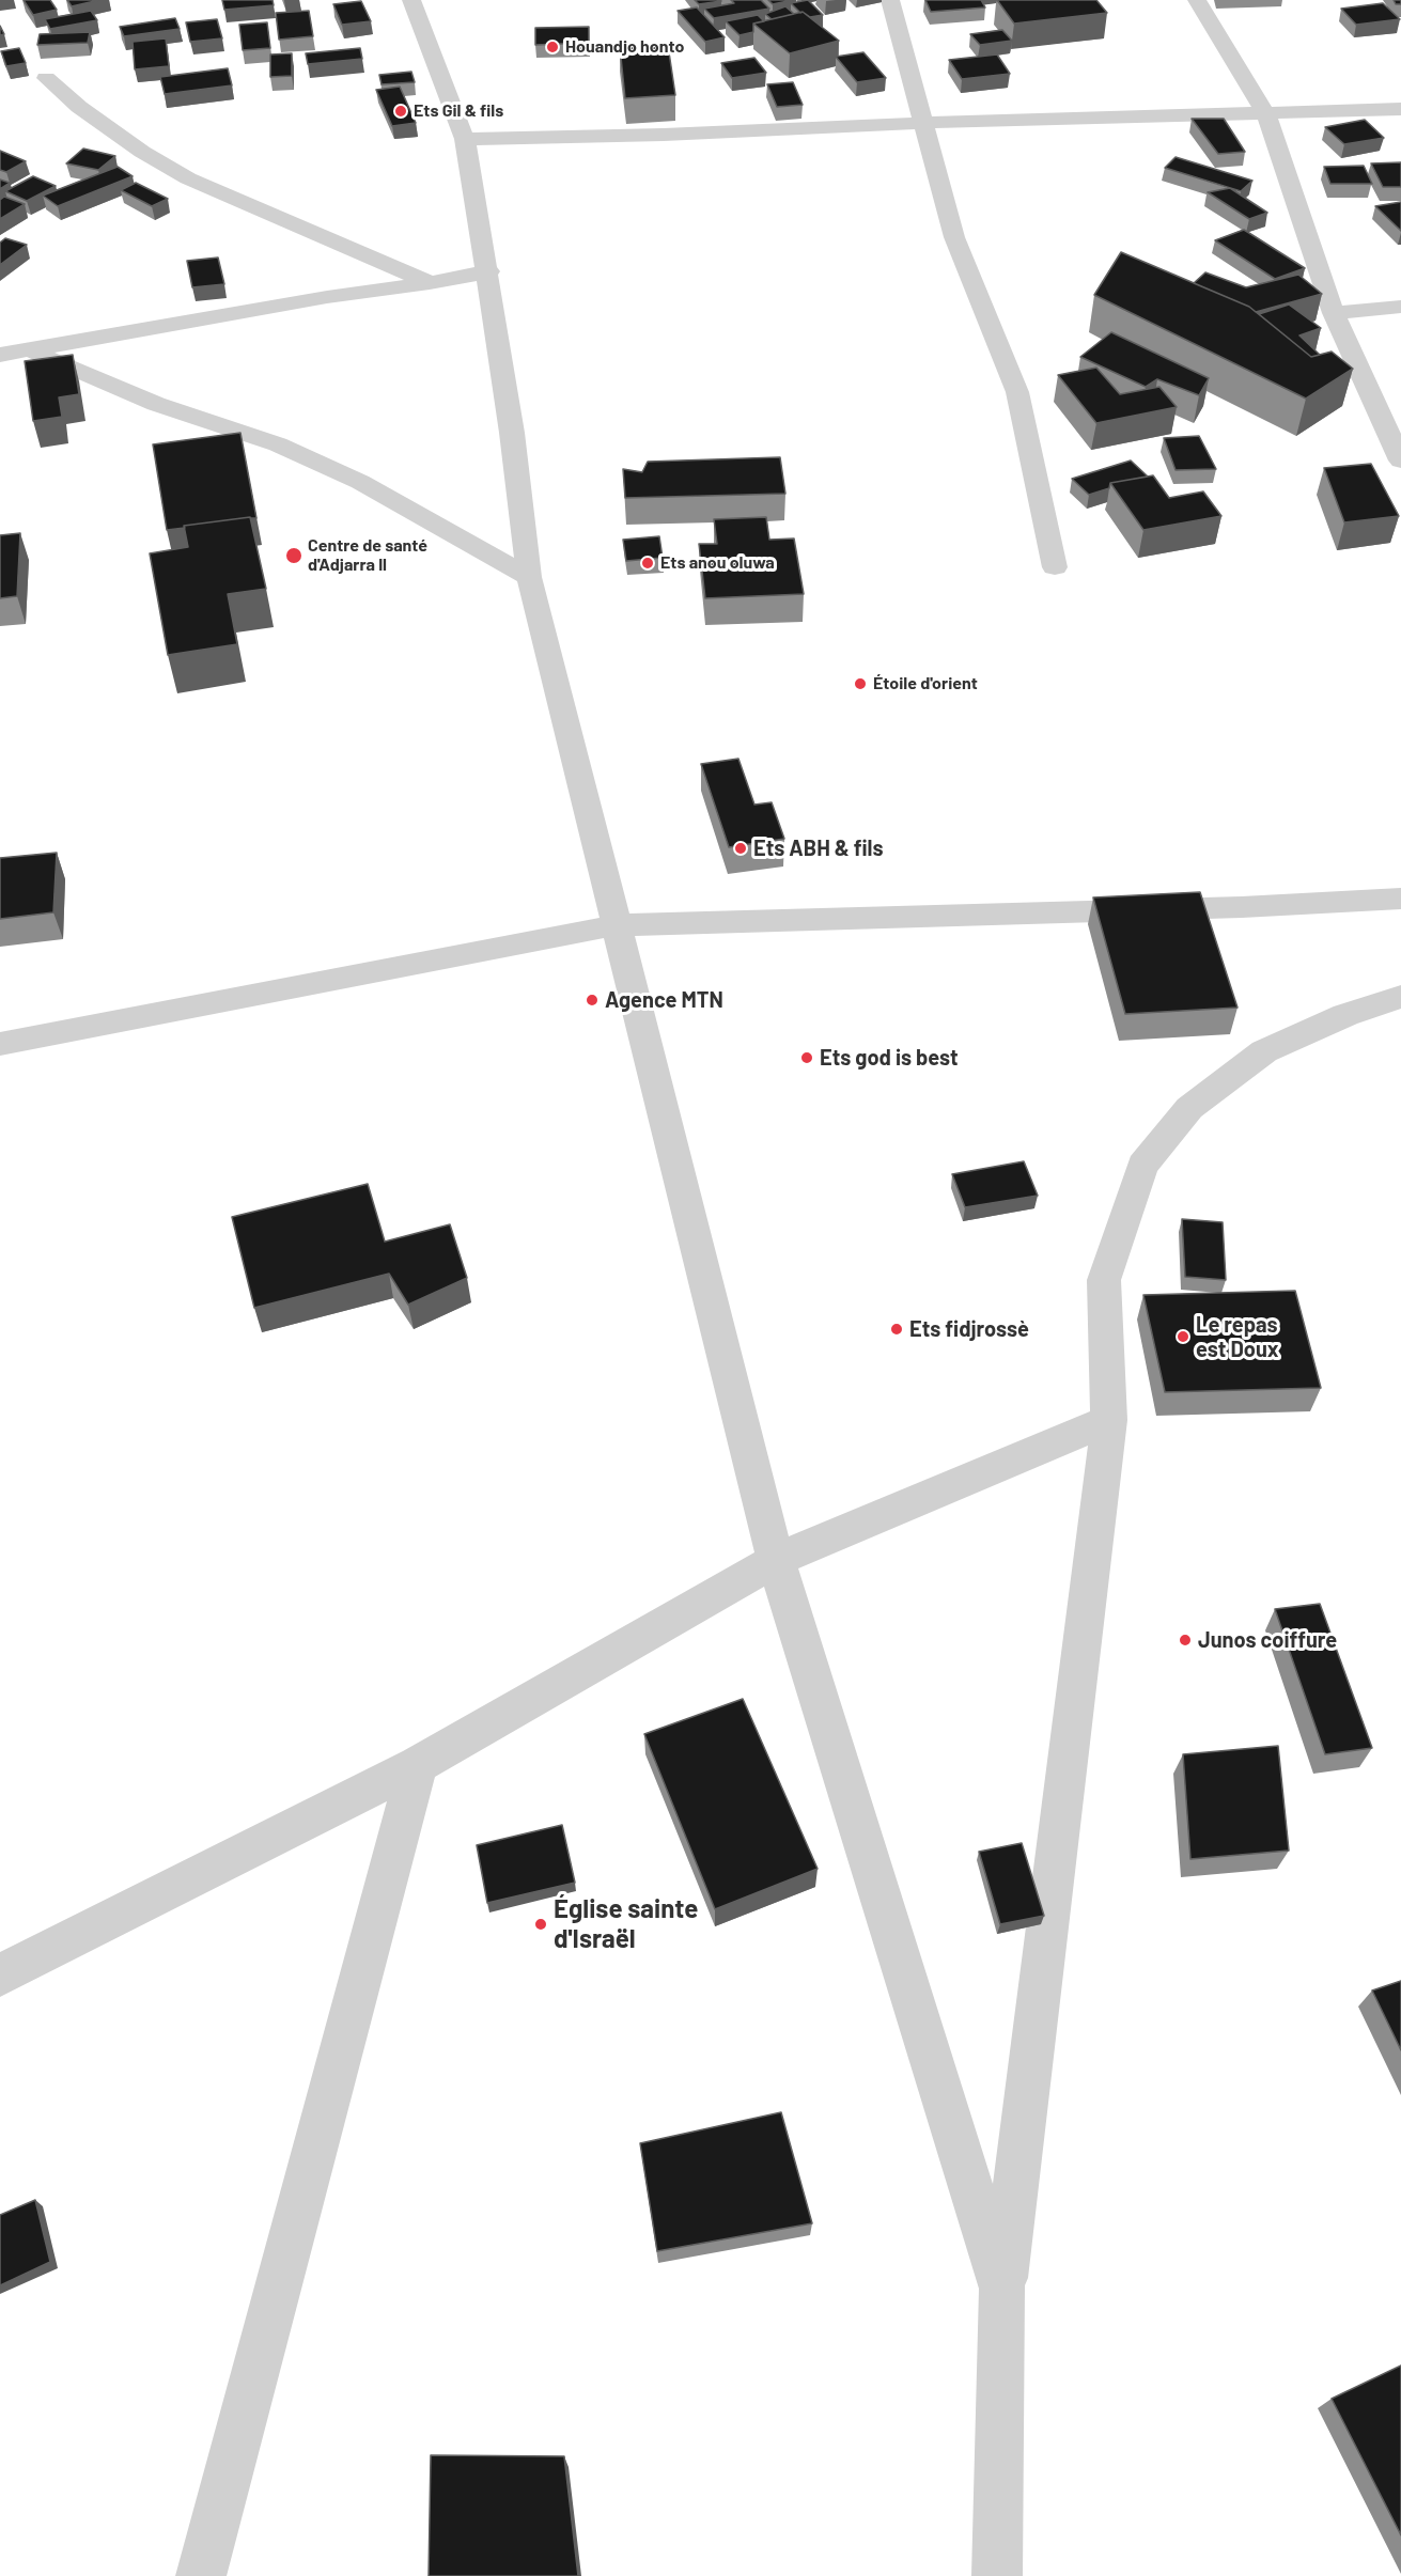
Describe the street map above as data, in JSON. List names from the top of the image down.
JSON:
{
  "places": [
    "Houandjo honto",
    "Ets Gil & fils",
    "Centre de santé d'Adjarra ll",
    "Ets anou oluwa",
    "Étoile d'orient",
    "Ets ABH & fils",
    "Agence MTN",
    "Ets god is best",
    "Ets fidjrossè",
    "Le repas est Doux",
    "Junos coiffure",
    "Église sainte d'Israël"
  ]
}
